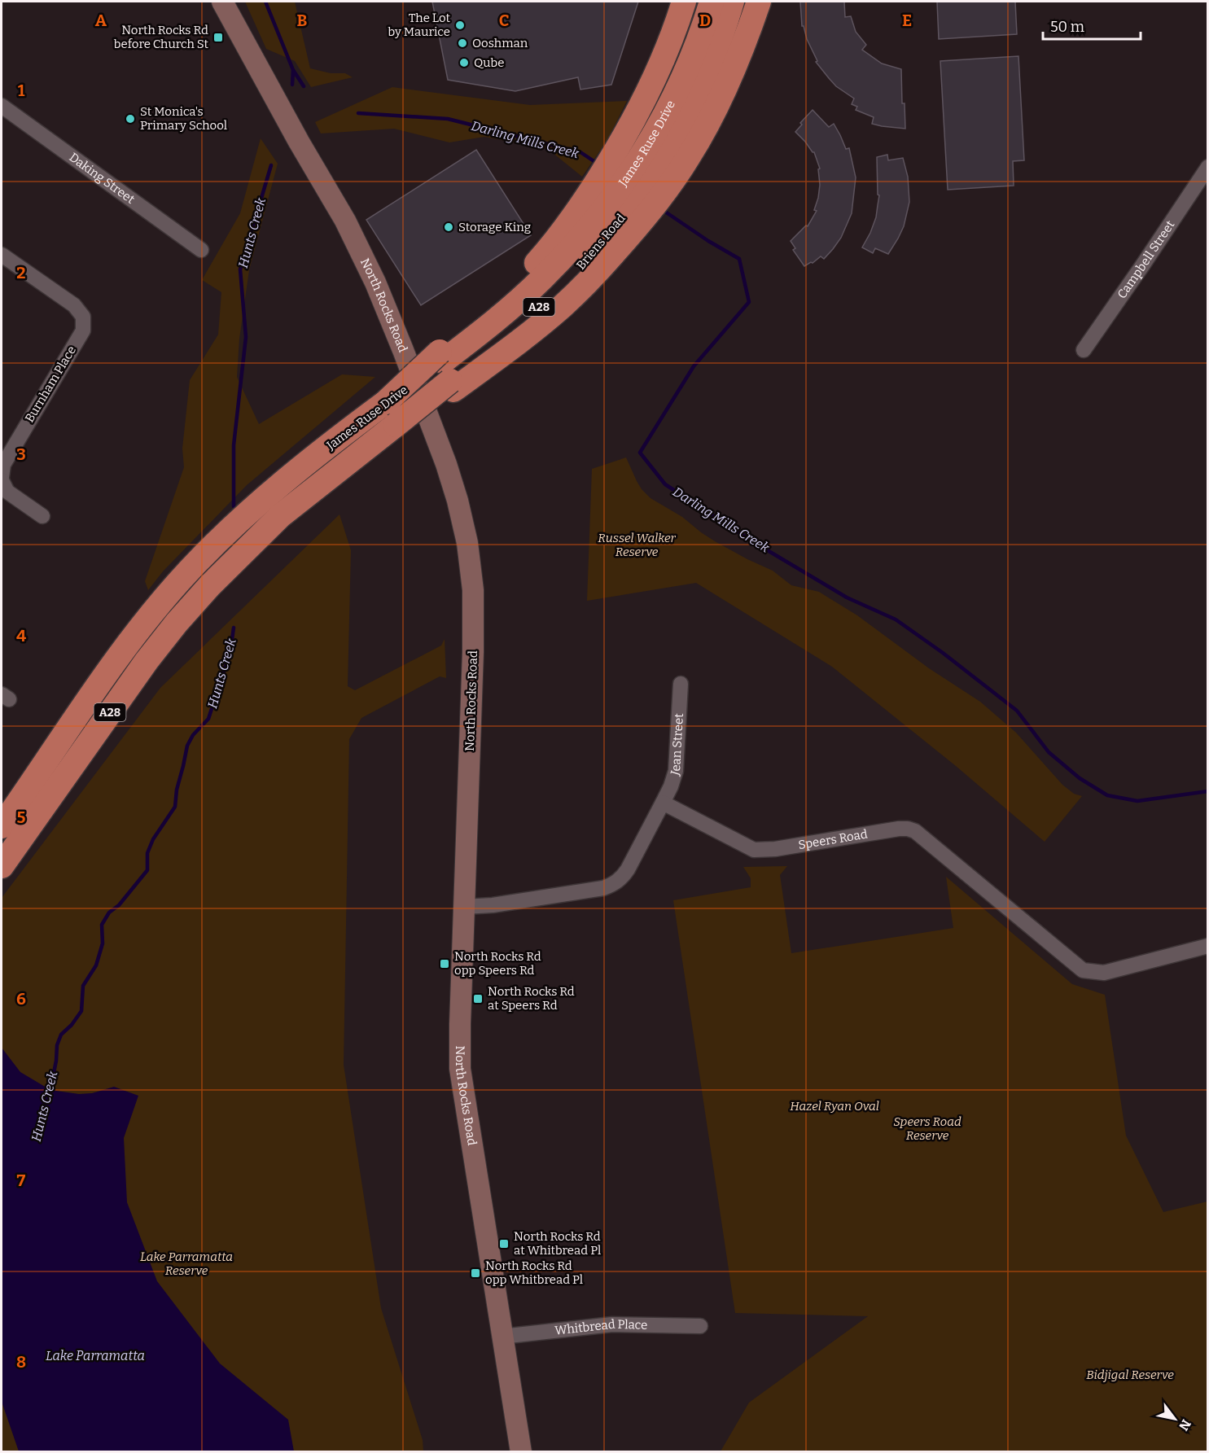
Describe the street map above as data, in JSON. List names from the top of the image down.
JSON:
{
  "streets": {
    "highway": ["James Ruse Drive", "Briens Road", "A28"],
    "main road": ["North Rocks Road"],
    "street": [
      "Daking Street",
      "Campbell Street",
      "Burnham Place",
      "Jean Street",
      "Speers Road",
      "Whitbread Place"
    ]
  },
  "crossings": [
    ["James Ruse Drive", "Briens Road"],
    ["North Rocks Road", "Whitbread Place"],
    ["Jean Street", "Speers Road"]
  ],
  "water": ["Darling Mills Creek", "Hunts Creek", "Lake Parramatta"],
  "parks": [
    "Russel Walker Reserve",
    "Hazel Ryan Oval",
    "Speers Road Reserve",
    "Lake Parramatta Reserve",
    "Bidjigal Reserve"
  ],
  "places": {
    "other": [
      "The Lot by Maurice",
      "Ooshman",
      "Qube",
      "St Monica's Primary School",
      "Storage King"
    ],
    "transit": [
      "North Rocks Rd before Church St",
      "North Rocks Rd opp Speers Rd",
      "North Rocks Rd at Speers Rd",
      "North Rocks Rd at Whitbread Pl",
      "North Rocks Rd opp Whitbread Pl"
    ]
  },
  "scale_bar": "50 m",
  "north": "bottom right",
  "grid": {
    "columns": [
      "A",
      "B",
      "C",
      "D",
      "E"
    ],
    "rows": [
      "1",
      "2",
      "3",
      "4",
      "5",
      "6",
      "7",
      "8"
    ]
  }
}
